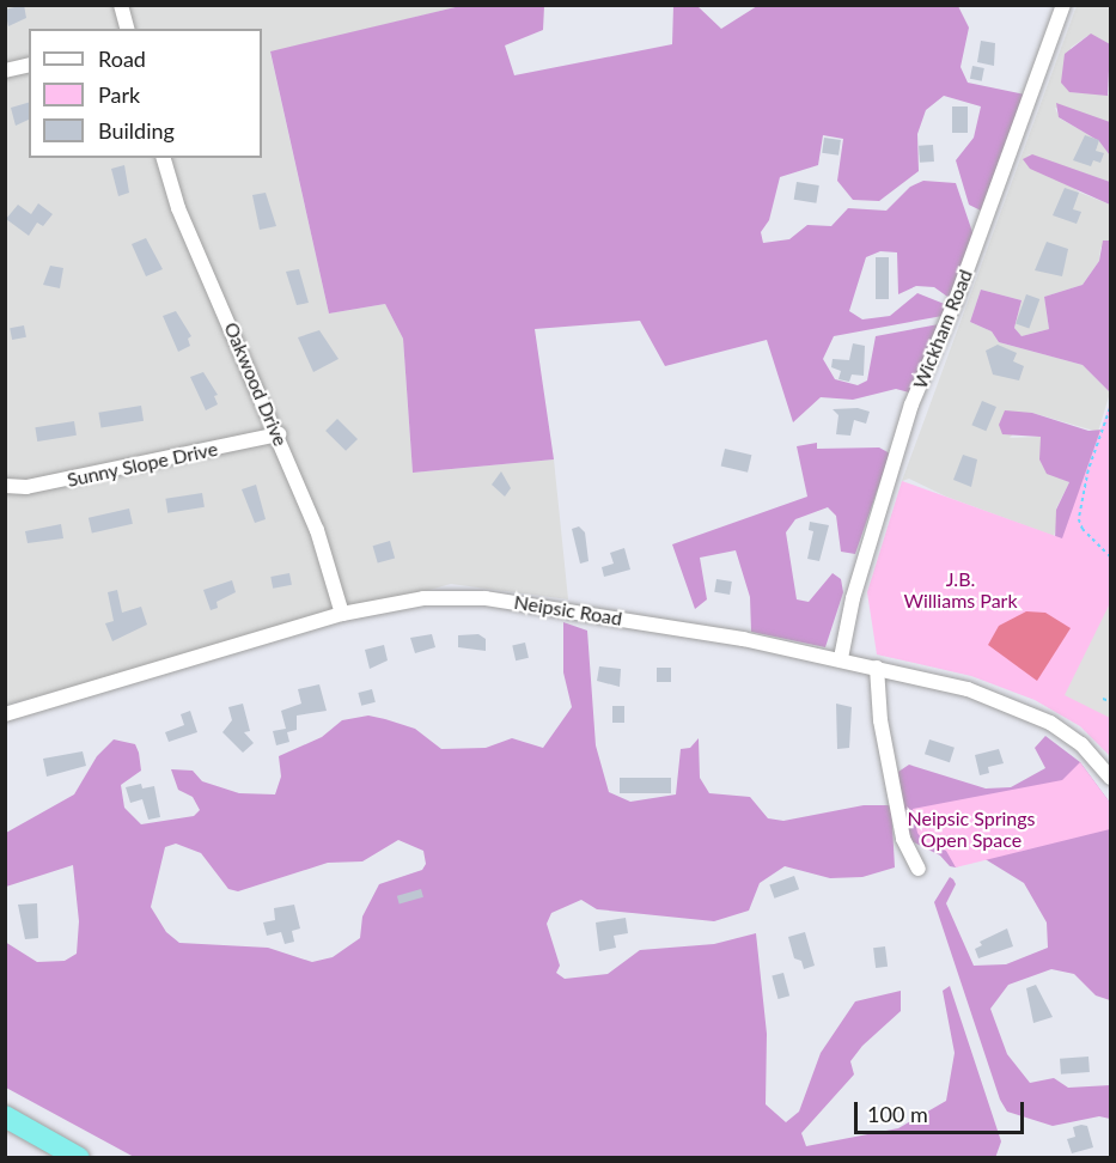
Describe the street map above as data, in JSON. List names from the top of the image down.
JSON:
{
  "streets": {
    "street": [
      "Wickham Road",
      "Oakwood Drive",
      "Sunny Slope Drive",
      "Neipsic Road"
    ]
  },
  "crossings": [
    ["Wickham Road", "Neipsic Road"],
    ["Oakwood Drive", "Sunny Slope Drive"],
    ["Oakwood Drive", "Neipsic Road"]
  ],
  "parks": ["J.B. Williams Park", "Neipsic Springs Open Space"],
  "legend": ["Road", "Park", "Building"],
  "scale_bar": "100 m"
}
